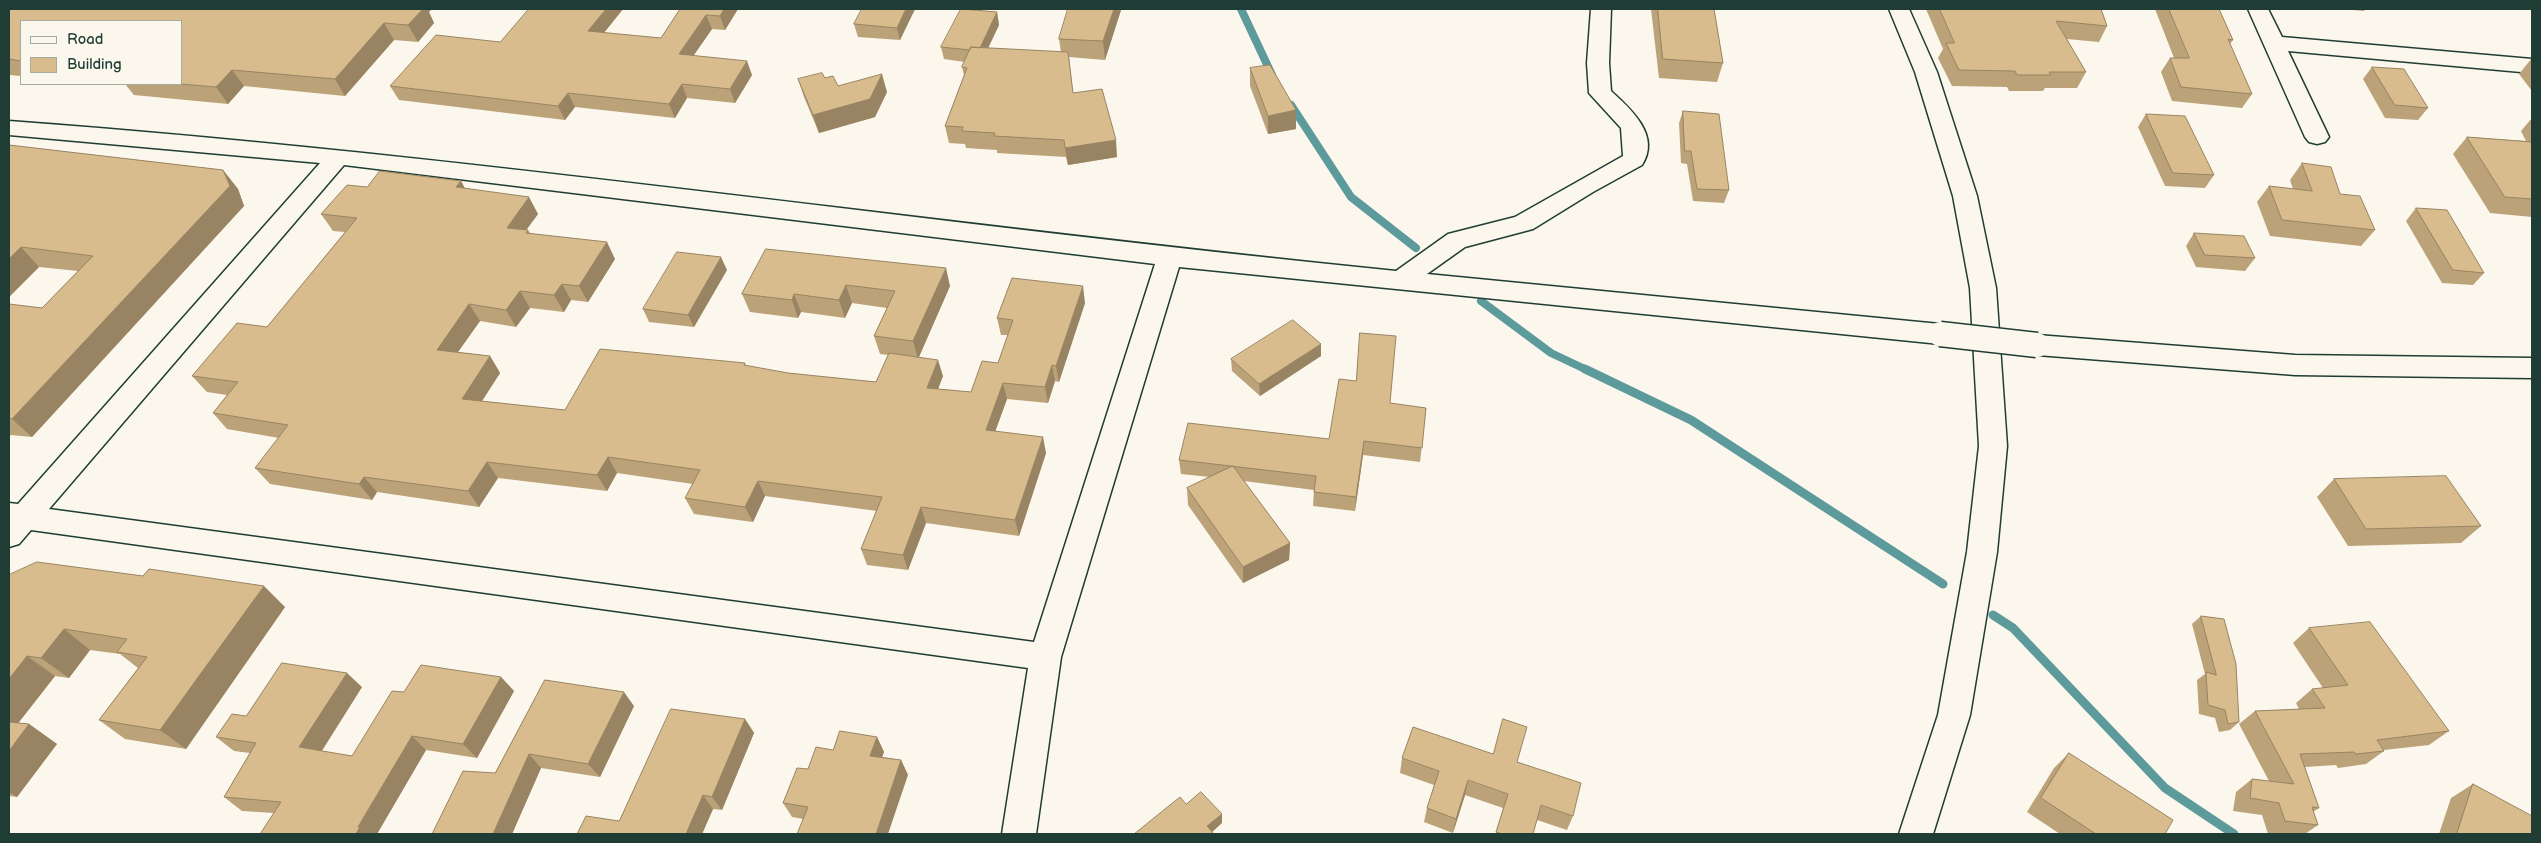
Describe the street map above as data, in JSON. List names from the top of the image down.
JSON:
{
  "legend": ["Road", "Building"]
}
